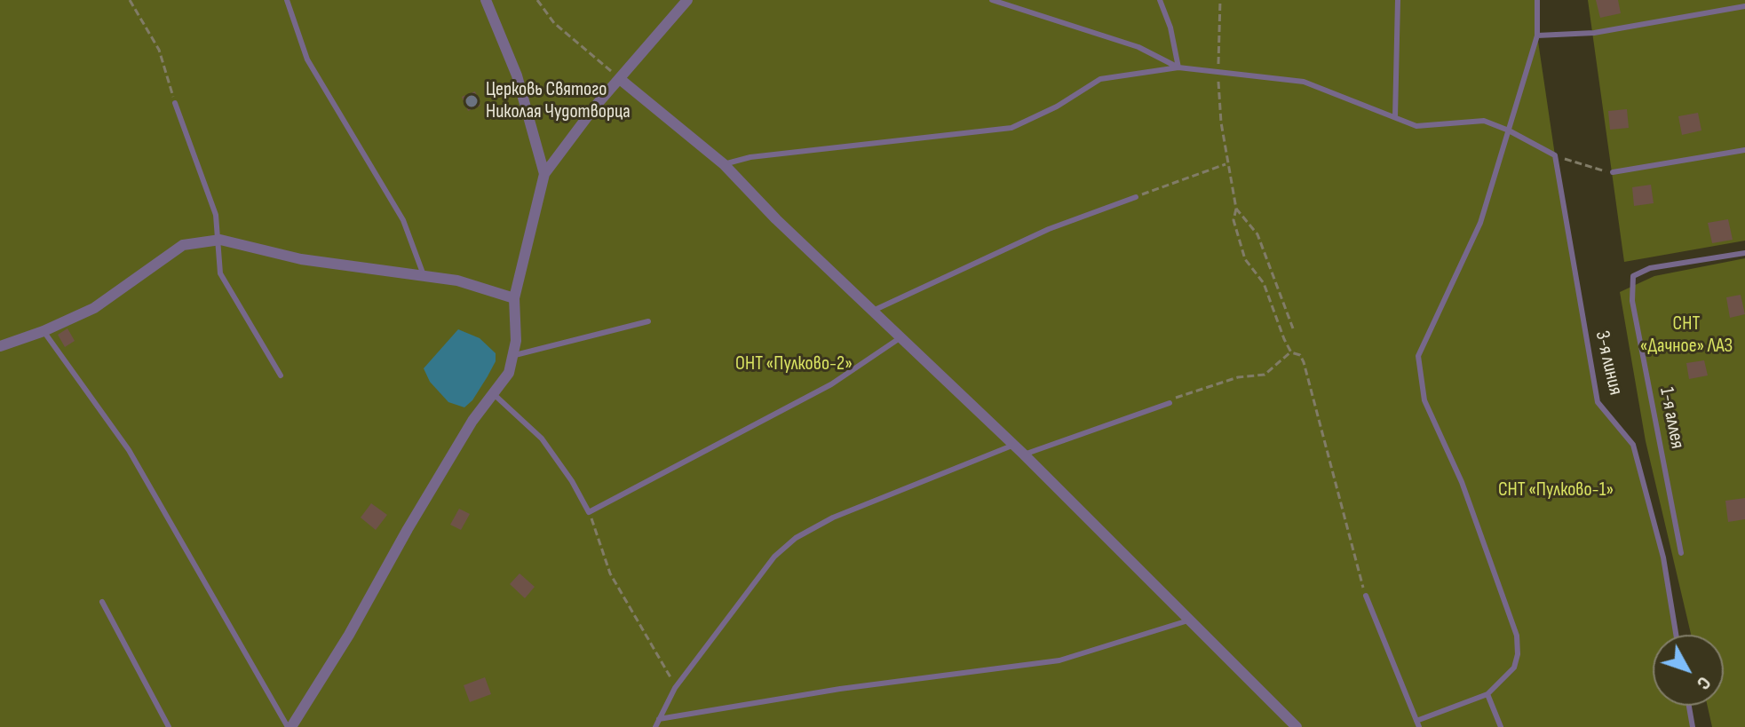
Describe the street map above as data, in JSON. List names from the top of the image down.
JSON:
{
  "streets": {
    "lane": ["3-я линия", "1-я аллея"]
  },
  "parks": ["СНТ «Дачное» ЛАЗ", "ОНТ «Пулково-2»", "СНТ «Пулково-1»"],
  "places": ["Церковь Святого Николая Чудотворца"],
  "north": "bottom right"
}
